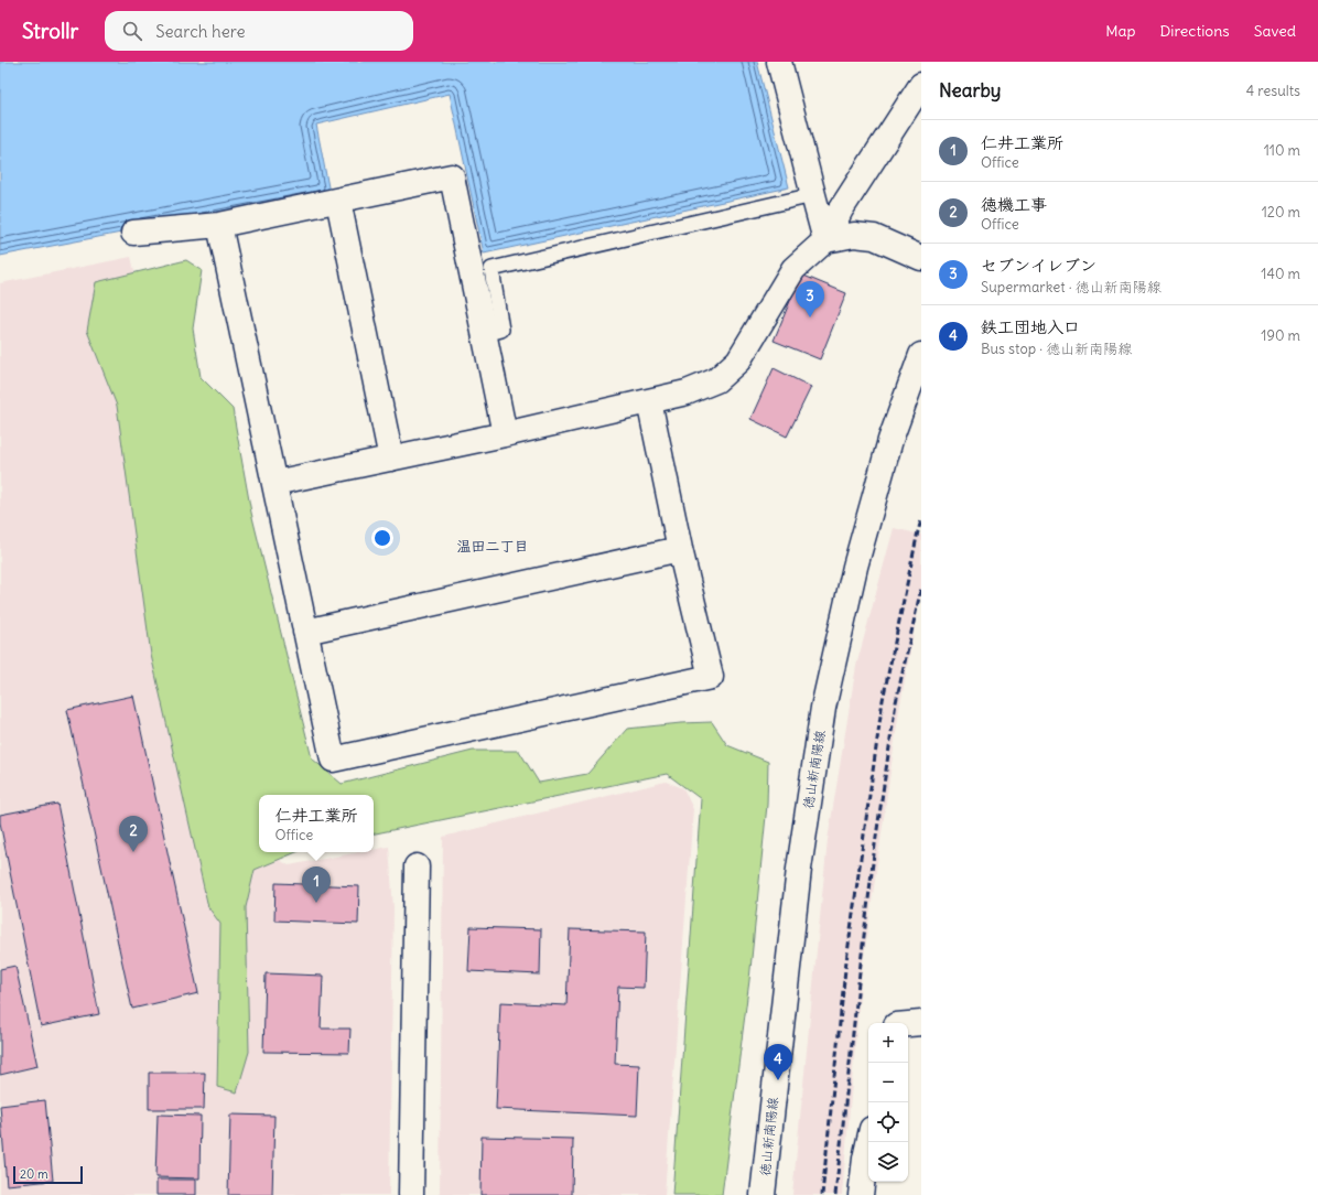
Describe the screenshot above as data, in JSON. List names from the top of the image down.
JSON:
{
  "streets": {
    "street": ["徳山新南陽線"]
  },
  "districts": ["温田二丁目"],
  "scale_bar": "20 m",
  "page": {
    "header": "Strollr",
    "search": "Search here",
    "nav": ["Map", "Directions", "Saved"],
    "heading": ["Nearby", "4 results"],
    "list": [
      {
        "mark": "1",
        "name": "仁井工業所",
        "note": "Office",
        "value": "110 m"
      },
      {
        "mark": "2",
        "name": "徳機工事",
        "note": "Office",
        "value": "120 m"
      },
      {
        "mark": "3",
        "name": "セブンイレブン",
        "note": "Supermarket · 徳山新南陽線",
        "value": "140 m"
      },
      {
        "mark": "4",
        "name": "鉄工団地入口",
        "note": "Bus stop · 徳山新南陽線",
        "value": "190 m"
      }
    ],
    "pins": [
      "3",
      "2",
      "1",
      "4"
    ],
    "popup": ["仁井工業所", "Office"],
    "map_buttons": ["+", "−"],
    "scale": "20 m"
  }
}
